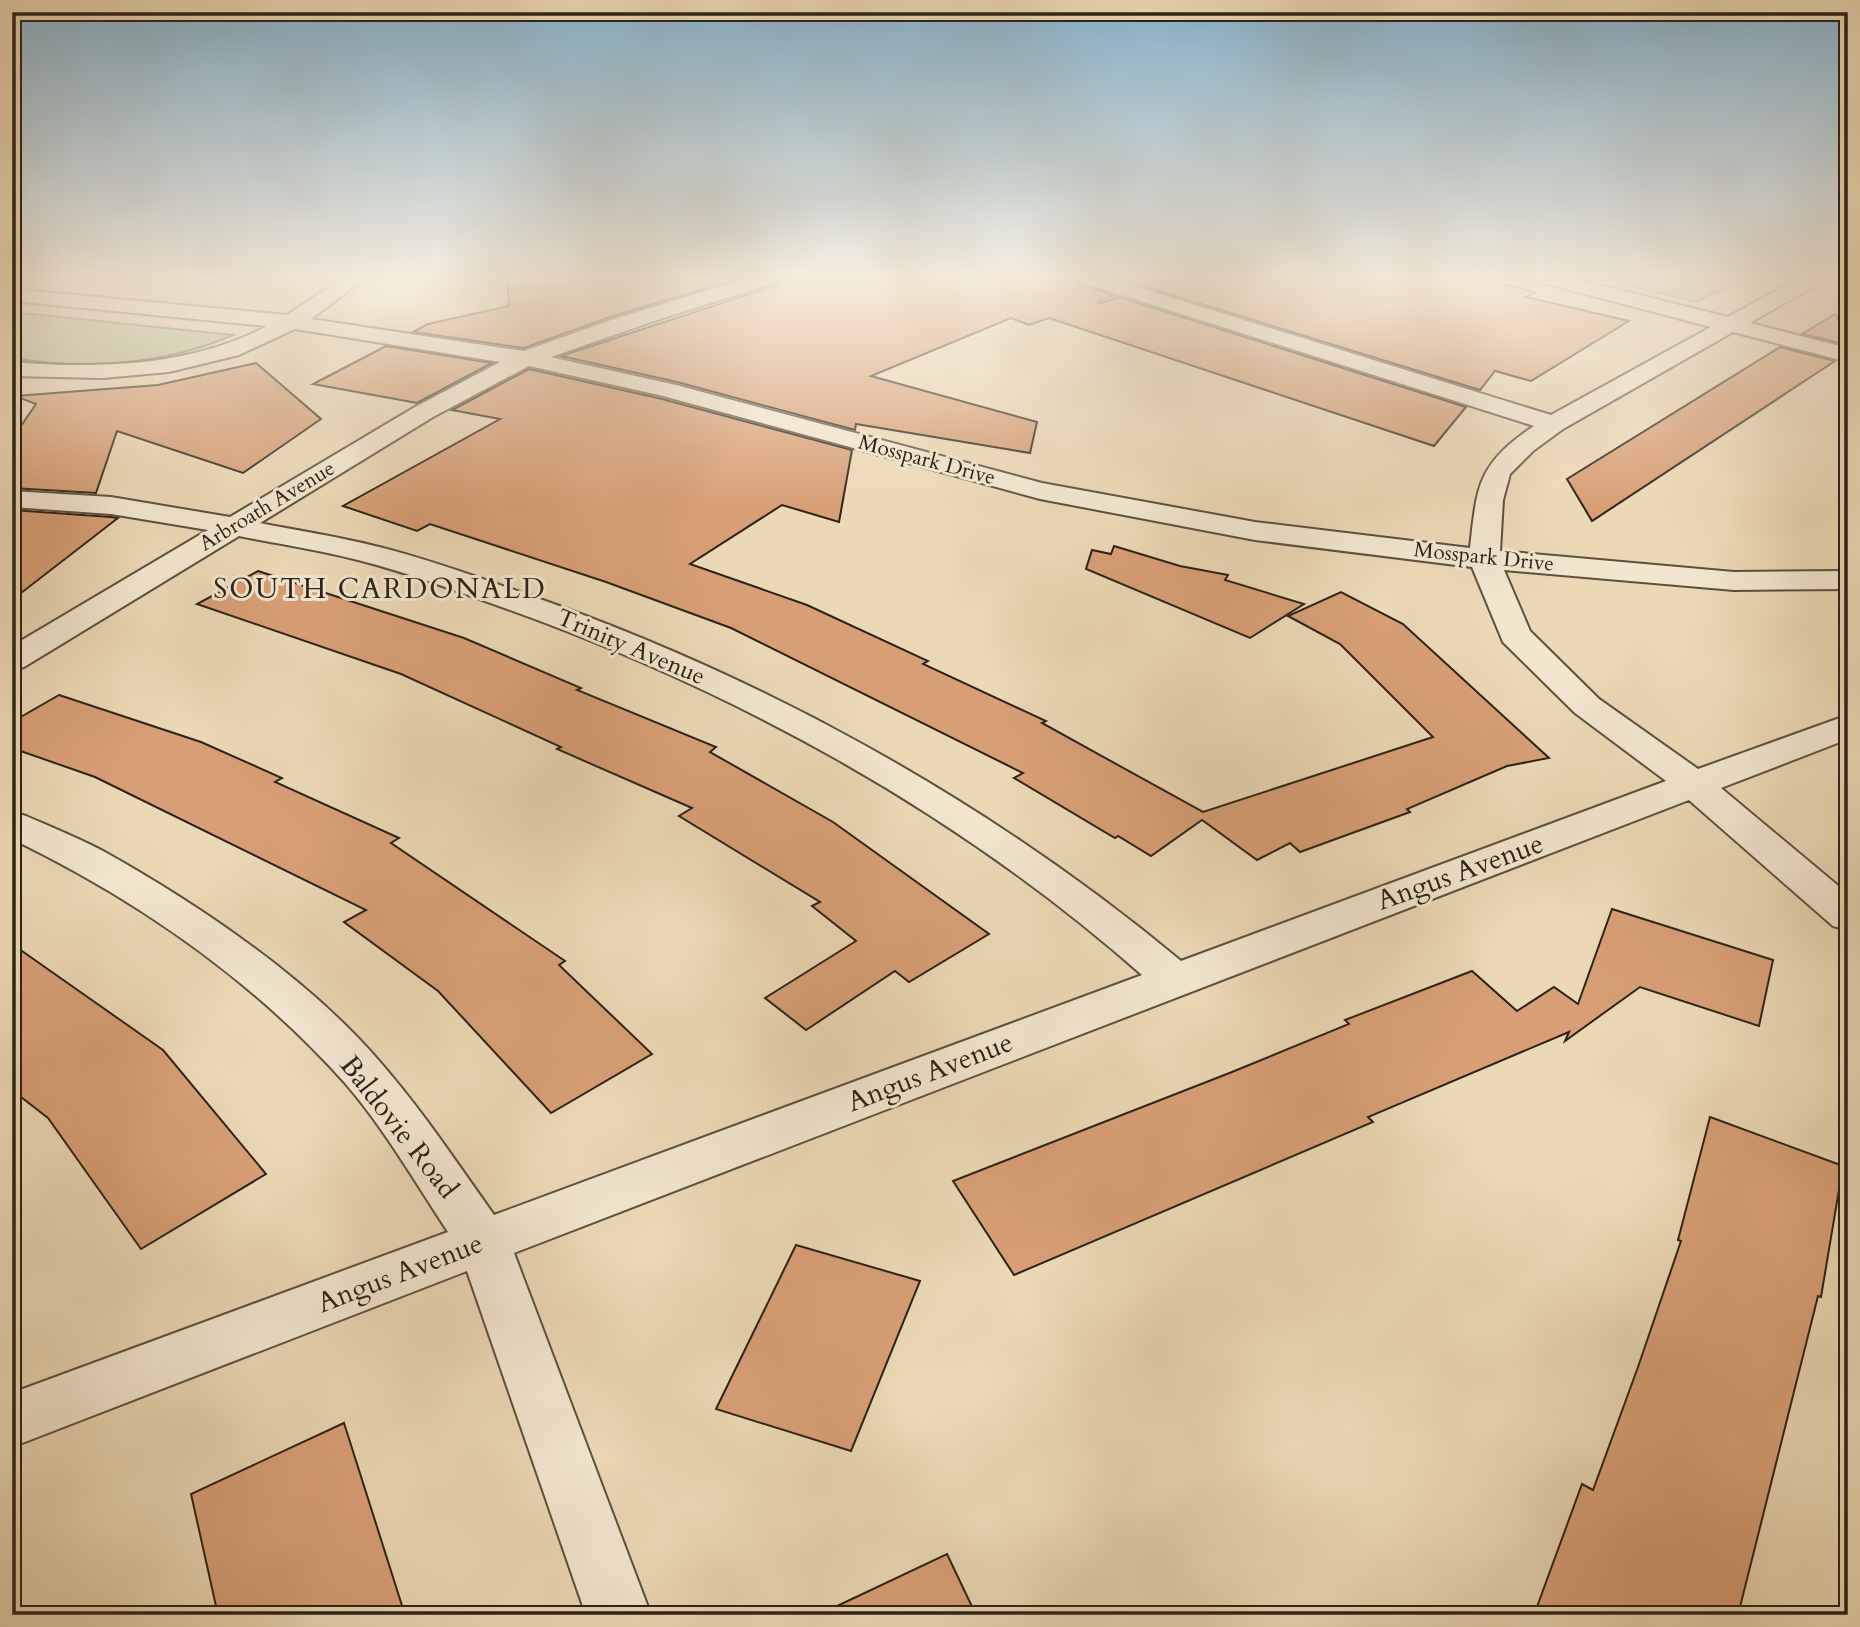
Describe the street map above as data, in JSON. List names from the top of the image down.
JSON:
{
  "streets": {
    "street": [
      "Mosspark Drive",
      "Arbroath Avenue",
      "Trinity Avenue",
      "Angus Avenue",
      "Baldovie Road"
    ]
  },
  "crossings": [
    ["Mosspark Drive", "Arbroath Avenue"],
    ["Arbroath Avenue", "Trinity Avenue"],
    ["Trinity Avenue", "Angus Avenue"],
    ["Angus Avenue", "Baldovie Road"]
  ],
  "districts": ["SOUTH CARDONALD"]
}
